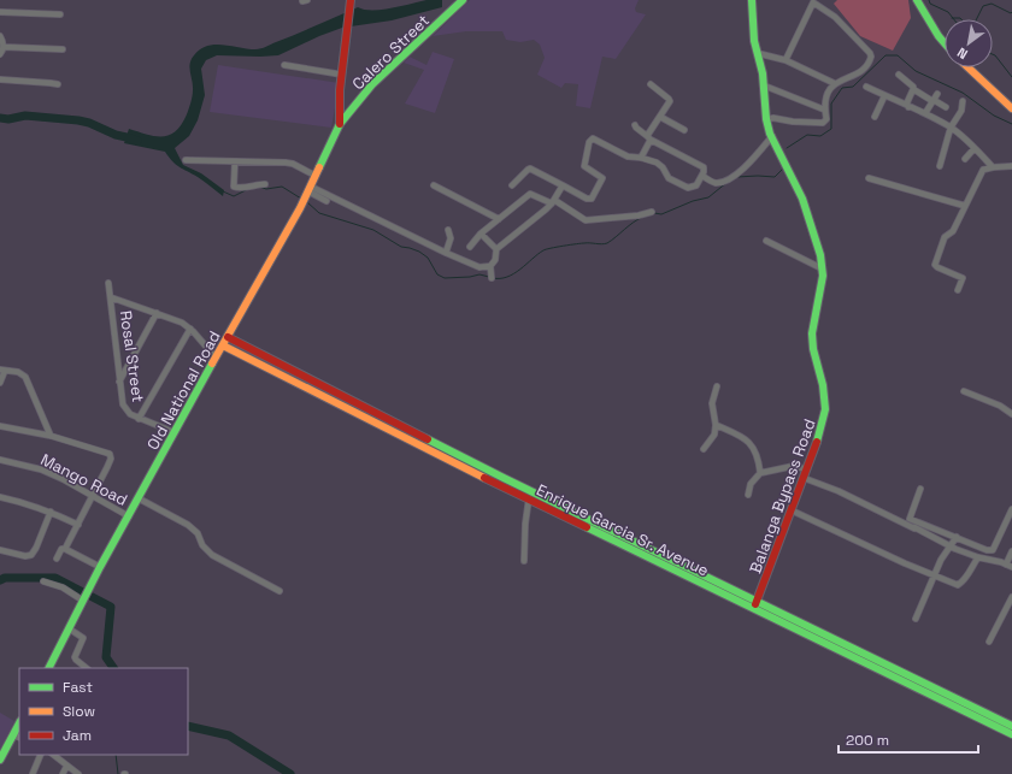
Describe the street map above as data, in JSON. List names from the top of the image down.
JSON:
{
  "streets": {
    "main road": [
      "Calero Street",
      "Old National Road",
      "Balanga Bypass Road",
      "Enrique Garcia Sr. Avenue"
    ],
    "street": ["Rosal Street", "Mango Road"]
  },
  "crossings": [
    ["Calero Street", "Old National Road"],
    ["Rosal Street", "Old National Road"],
    ["Old National Road", "Mango Road"],
    ["Old National Road", "Enrique Garcia Sr. Avenue"],
    ["Balanga Bypass Road", "Enrique Garcia Sr. Avenue"]
  ],
  "legend": ["Fast", "Slow", "Jam"],
  "scale_bar": "200 m",
  "north": "bottom left"
}
